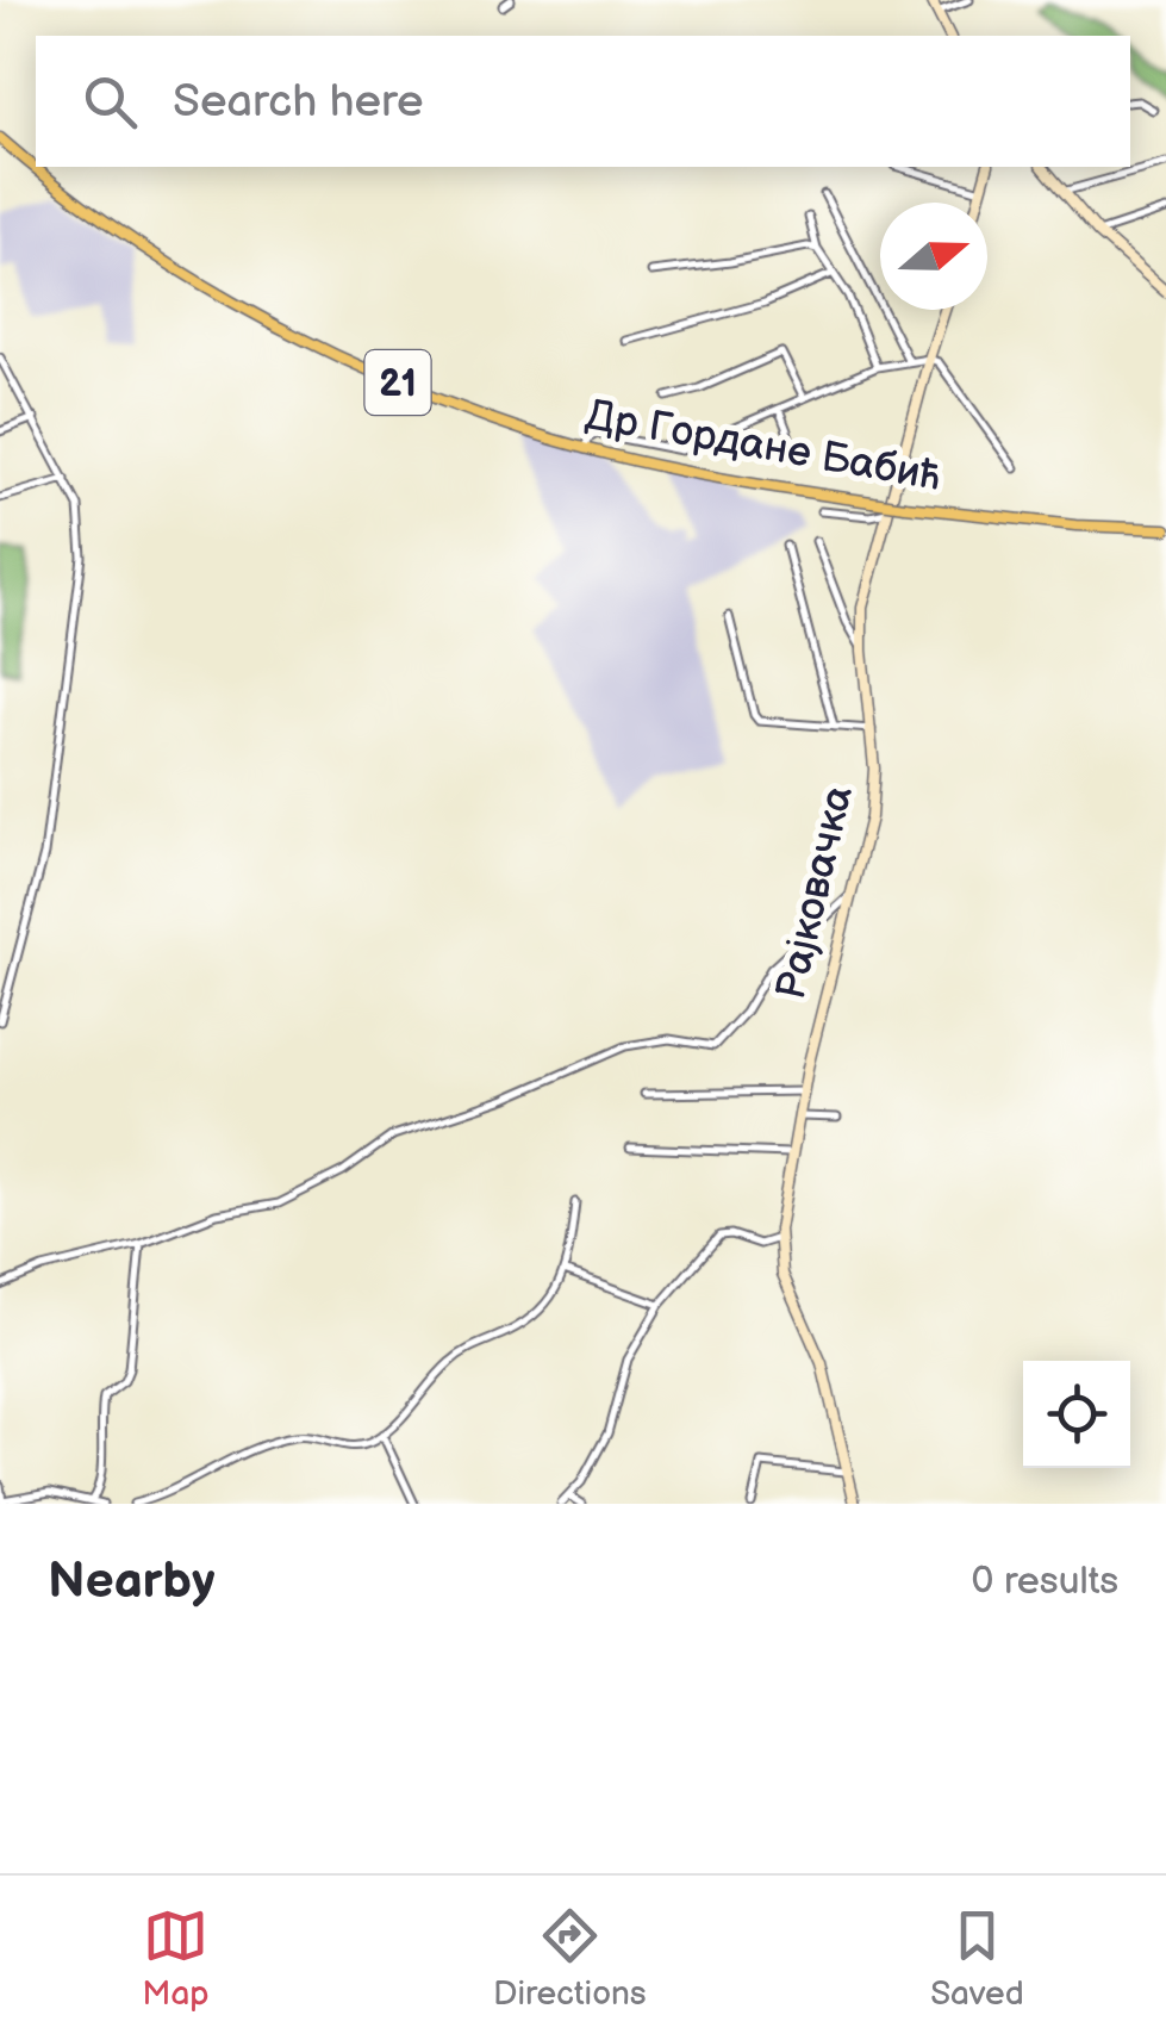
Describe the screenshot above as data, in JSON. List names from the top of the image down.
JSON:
{
  "streets": {
    "main road": ["21", "Др Гордане Бабић", "Рајковачка"]
  },
  "north": "right",
  "page": {
    "search": "Search here",
    "heading": ["Nearby", "0 results"],
    "nav": ["Map", "Directions", "Saved"]
  }
}
